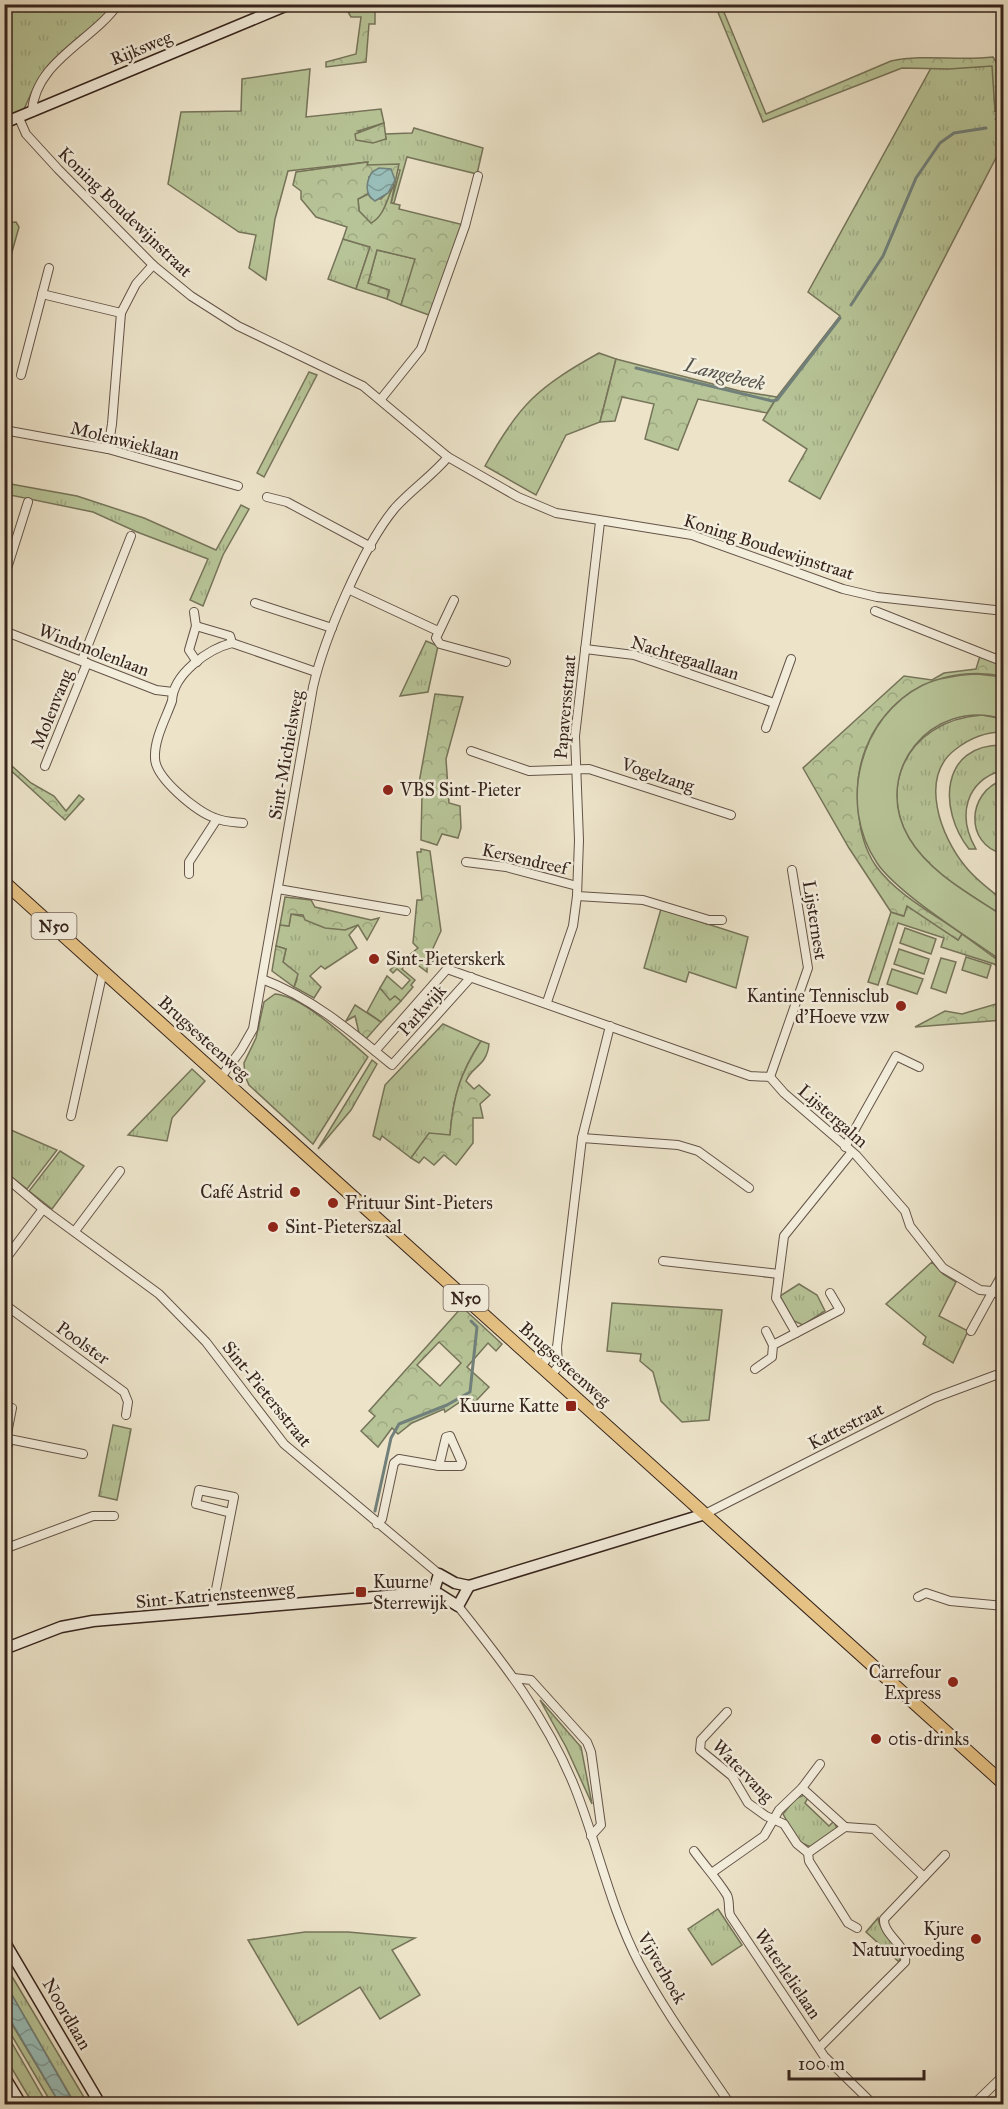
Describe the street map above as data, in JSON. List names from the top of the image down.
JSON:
{
  "streets": {
    "main road": ["N50", "Brugsesteenweg"],
    "street": [
      "Rijksweg",
      "Koning Boudewijnstraat",
      "Molenwieklaan",
      "Windmolenlaan",
      "Nachtegaallaan",
      "Papaversstraat",
      "Molenvang",
      "Sint-Michielsweg",
      "Vogelzang",
      "Kersendreef",
      "Lijsternest",
      "Parkwijk",
      "Lijstergalm",
      "Poolster",
      "Sint-Pietersstraat",
      "Kattestraat",
      "Sint-Katriensteenweg",
      "Watervang",
      "Vijverhoek",
      "Waterlelielaan",
      "Noordlaan"
    ]
  },
  "crossings": [
    ["Rijksweg", "Koning Boudewijnstraat"],
    ["Koning Boudewijnstraat", "Papaversstraat"],
    ["Koning Boudewijnstraat", "Sint-Michielsweg"],
    ["Windmolenlaan", "Molenvang"],
    ["Nachtegaallaan", "Papaversstraat"],
    ["Papaversstraat", "Vogelzang"],
    ["Papaversstraat", "Kersendreef"],
    ["Sint-Michielsweg", "Parkwijk"],
    ["Sint-Michielsweg", "Brugsesteenweg"],
    ["Lijsternest", "Lijstergalm"],
    ["Brugsesteenweg", "Kattestraat"]
  ],
  "water": ["Langebeek"],
  "places": {
    "other": [
      "VBS Sint-Pieter",
      "Sint-Pieterskerk",
      "Kantine Tennisclub d'Hoeve vzw",
      "Café Astrid",
      "Frituur Sint-Pieters",
      "Sint-Pieterszaal",
      "Carrefour Express",
      "0tis-drinks",
      "Kjure Natuurvoeding"
    ],
    "transit": ["Kuurne Katte", "Kuurne Sterrewijk"]
  },
  "scale_bar": "100 m"
}
